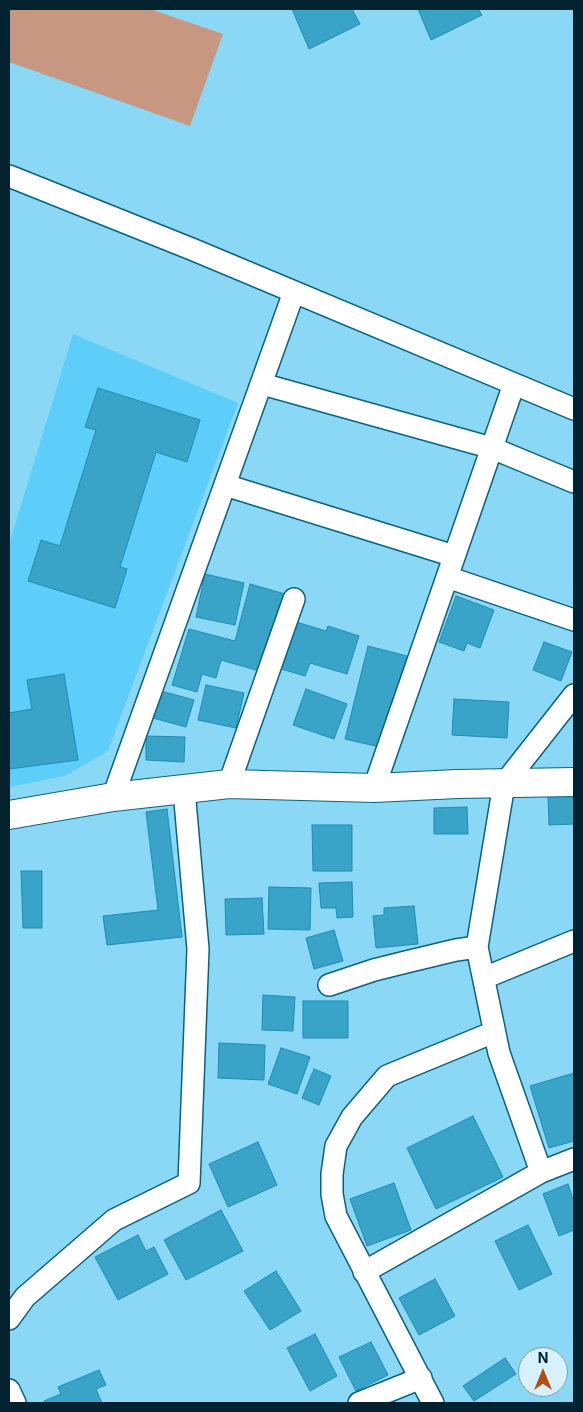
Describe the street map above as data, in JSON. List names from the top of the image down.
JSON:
{
  "north": "top"
}
